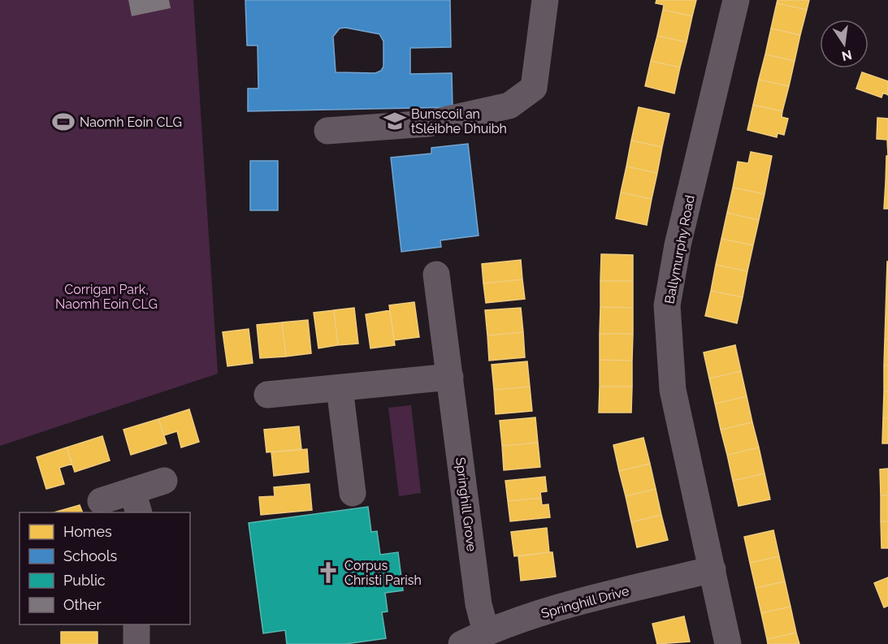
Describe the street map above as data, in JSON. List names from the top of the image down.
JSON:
{
  "streets": {
    "street": ["Ballymurphy Road", "Springhill Grove", "Springhill Drive"]
  },
  "crossings": [
    ["Ballymurphy Road", "Springhill Drive"],
    ["Springhill Grove", "Springhill Drive"]
  ],
  "parks": ["Corrigan Park, Naomh Eoin CLG"],
  "places": {
    "school or university": ["Bunscoil an tSléibhe Dhuibh"],
    "sports": ["Naomh Eoin CLG"],
    "church": ["Corpus Christi Parish"]
  },
  "legend": [
    "Homes",
    "Schools",
    "Public",
    "Other"
  ],
  "north": "bottom"
}
